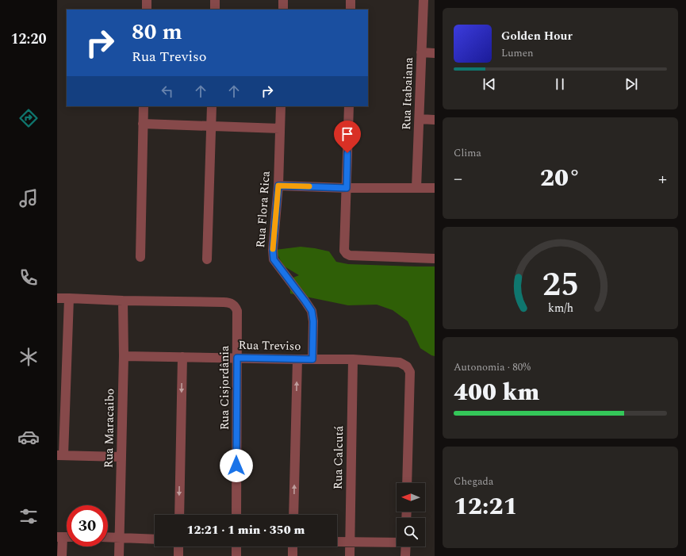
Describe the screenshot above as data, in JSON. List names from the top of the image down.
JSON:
{
  "streets": {
    "street": [
      "Rua Itabaiana",
      "Rua Flora Rica",
      "Rua Treviso",
      "Rua Cisjordânia",
      "Rua Maracaibo",
      "Rua Calcutá"
    ]
  },
  "crossings": [
    ["Rua Flora Rica", "Rua Treviso"],
    ["Rua Treviso", "Rua Cisjordânia"],
    ["Rua Treviso", "Rua Maracaibo"],
    ["Rua Treviso", "Rua Calcutá"],
    ["Rua Cisjordânia", "Rua Maracaibo"]
  ],
  "north": "left",
  "page": {
    "tabs": "12:20",
    "turn": ["80 m", "Rua Treviso"],
    "song": ["Golden Hour", "Lumen"],
    "tile": [
      "Clima",
      ["Autonomia · 80%", "400 km"],
      ["Chegada", "12:21"]
    ],
    "heat": ["−", "20°", "+"],
    "limit": "30",
    "trip": "12:21 · 1 min · 350 m",
    "gauge": ["25", "km/h"]
  }
}
